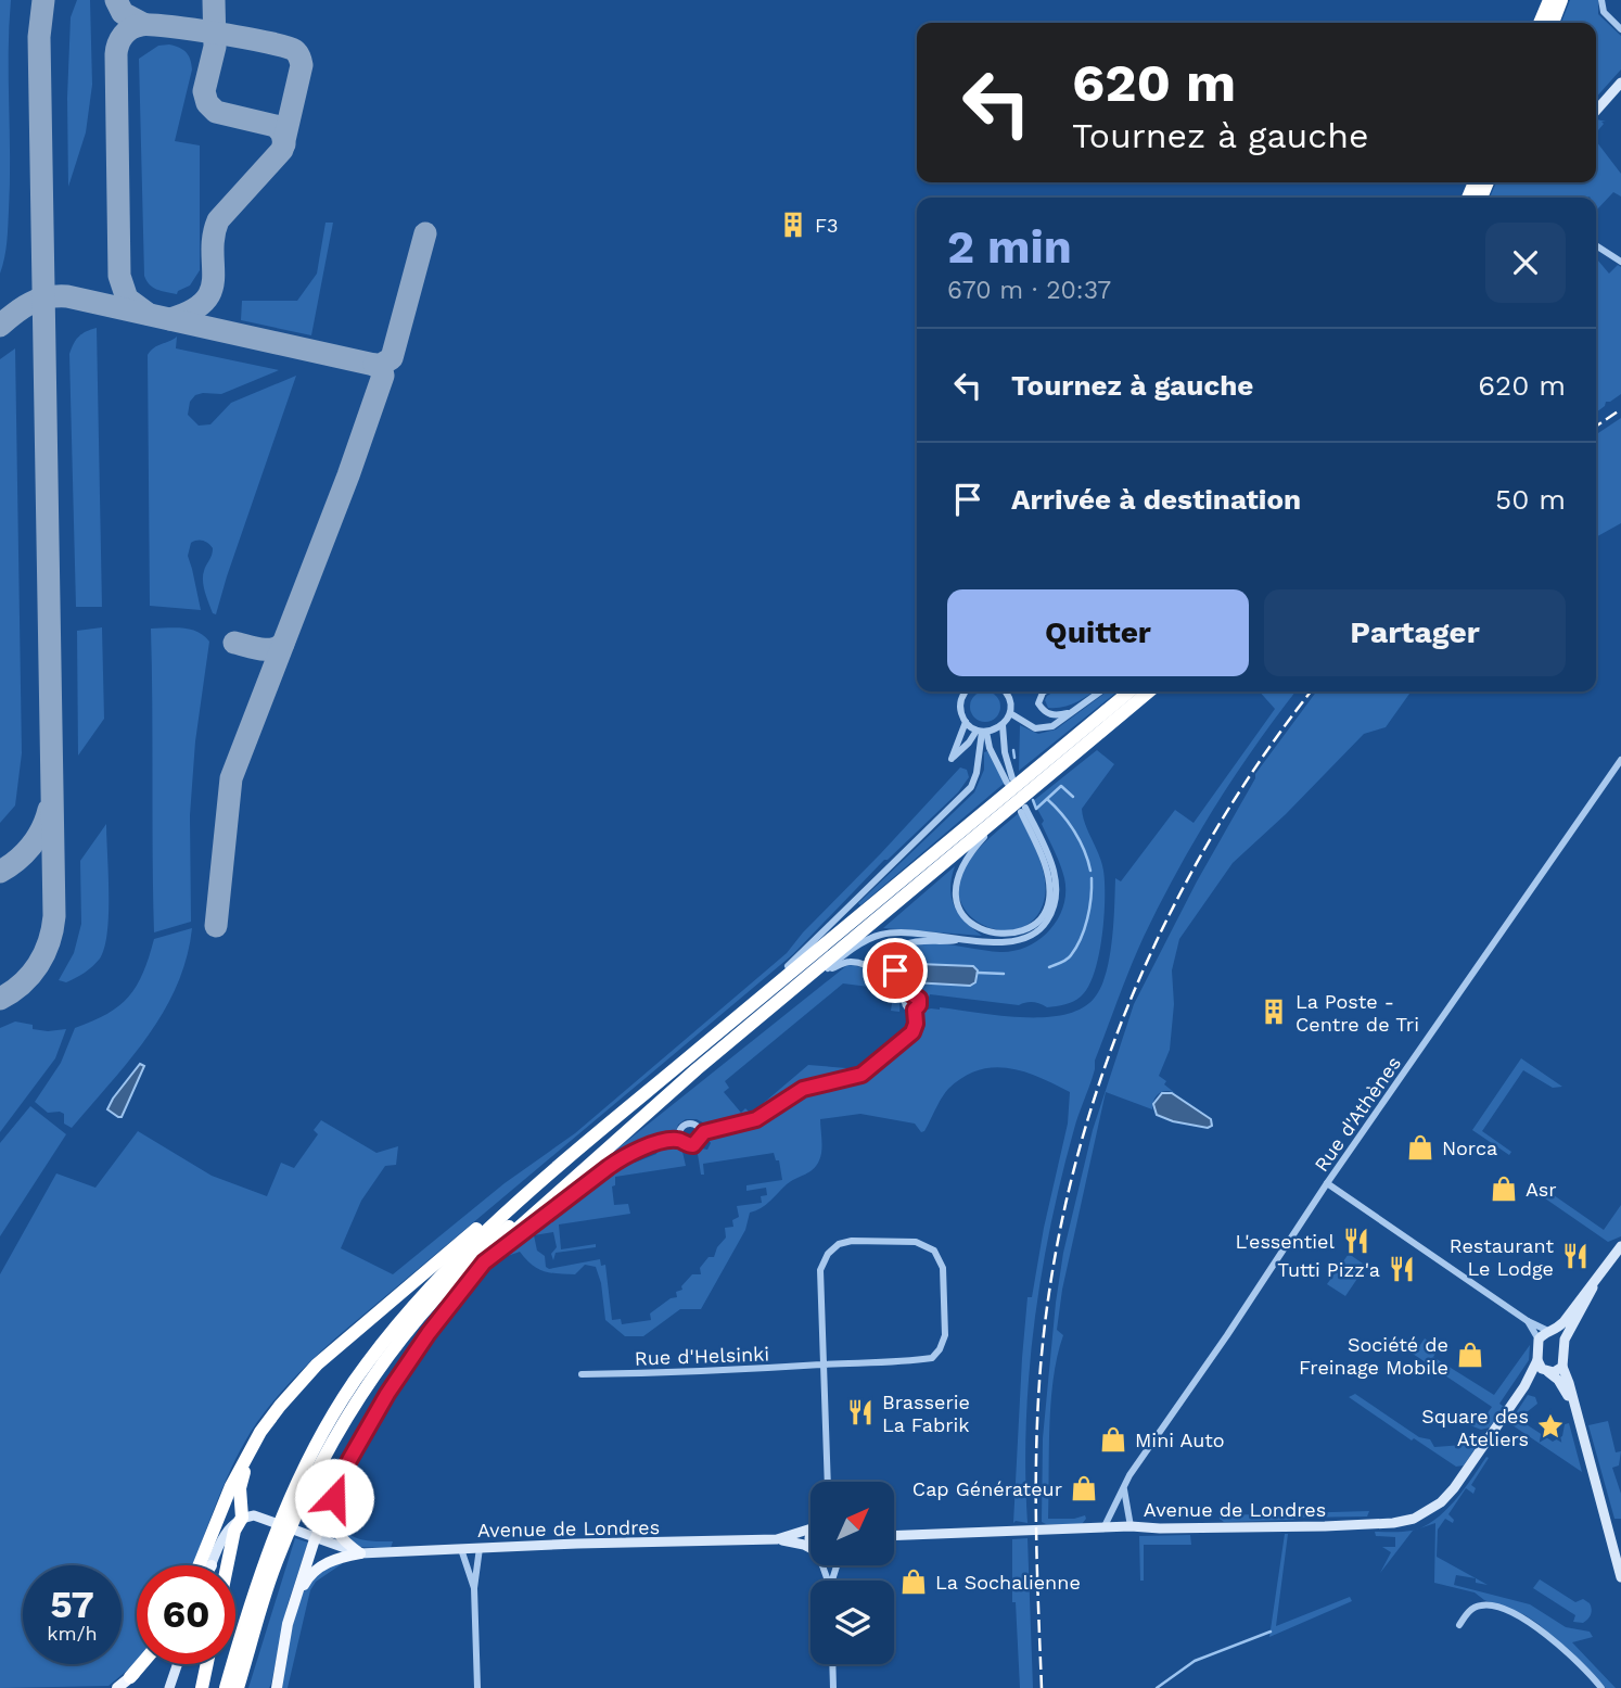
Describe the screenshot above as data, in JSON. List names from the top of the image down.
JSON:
{
  "streets": {
    "street": ["Rue d'Athènes", "Rue d'Helsinki", "Avenue de Londres"]
  },
  "crossings": [
    ["Rue d'Athènes", "Avenue de Londres"]
  ],
  "places": {
    "building": ["F3", "La Poste - Centre de Tri"],
    "shop": [
      "Norca",
      "Asr",
      "Société de Freinage Mobile",
      "Mini Auto",
      "Cap Générateur",
      "La Sochalienne"
    ],
    "restaurant": [
      "L'essentiel",
      "Restaurant Le Lodge",
      "Tutti Pizz'a",
      "Brasserie La Fabrik"
    ],
    "place": ["Square des Ateliers"]
  },
  "north": "top right",
  "page": {
    "turn": ["620 m", "Tournez à gauche"],
    "heading": ["2 min", "670 m · 20:37"],
    "list": [
      {
        "name": "Tournez à gauche",
        "value": "620 m"
      },
      {
        "name": "Arrivée à destination",
        "value": "50 m"
      }
    ],
    "buttons": ["Quitter", "Partager"],
    "speed": "57 km/h",
    "limit": "60"
  }
}
